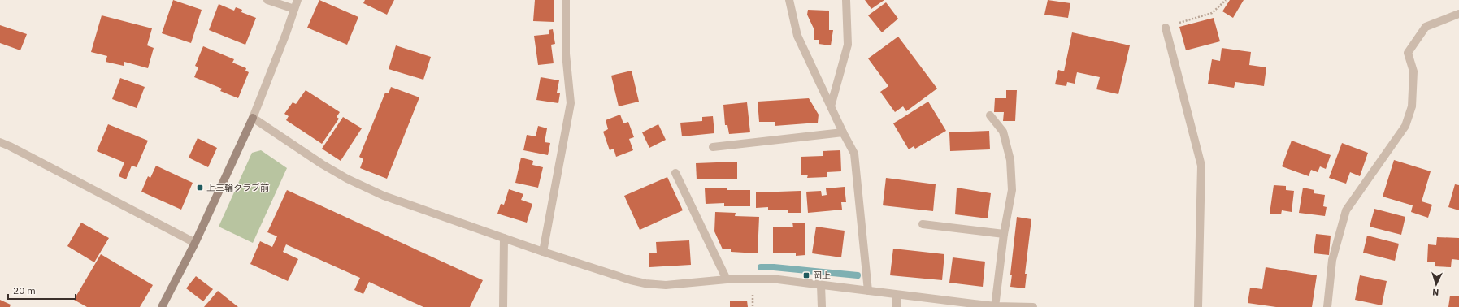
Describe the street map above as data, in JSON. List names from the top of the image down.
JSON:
{
  "places": {
    "transit": ["上三輪クラブ前", "岡上"]
  },
  "scale_bar": "20 m",
  "north": "bottom"
}
